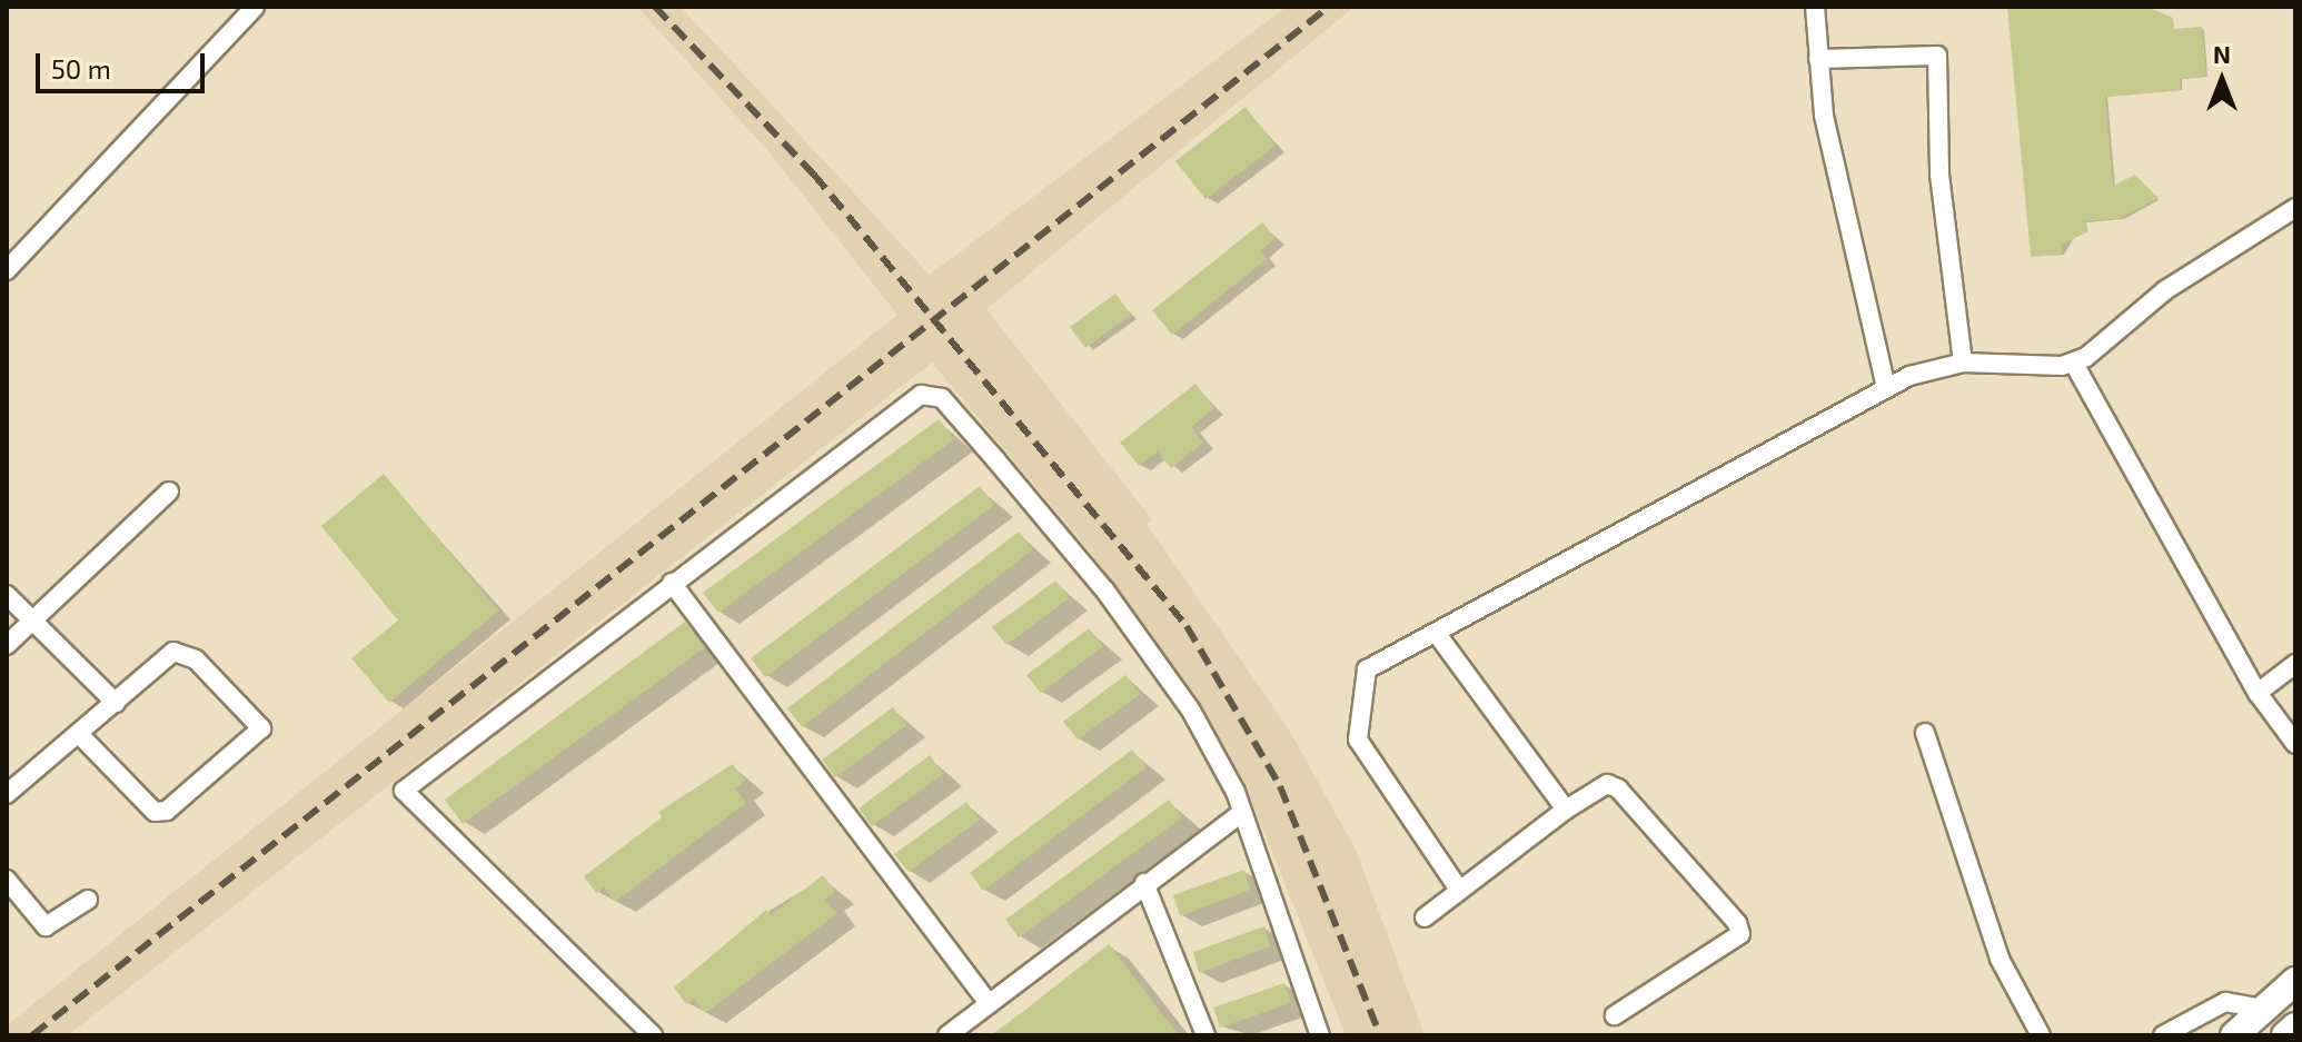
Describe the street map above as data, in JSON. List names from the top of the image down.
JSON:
{
  "scale_bar": "50 m",
  "north": "top"
}
